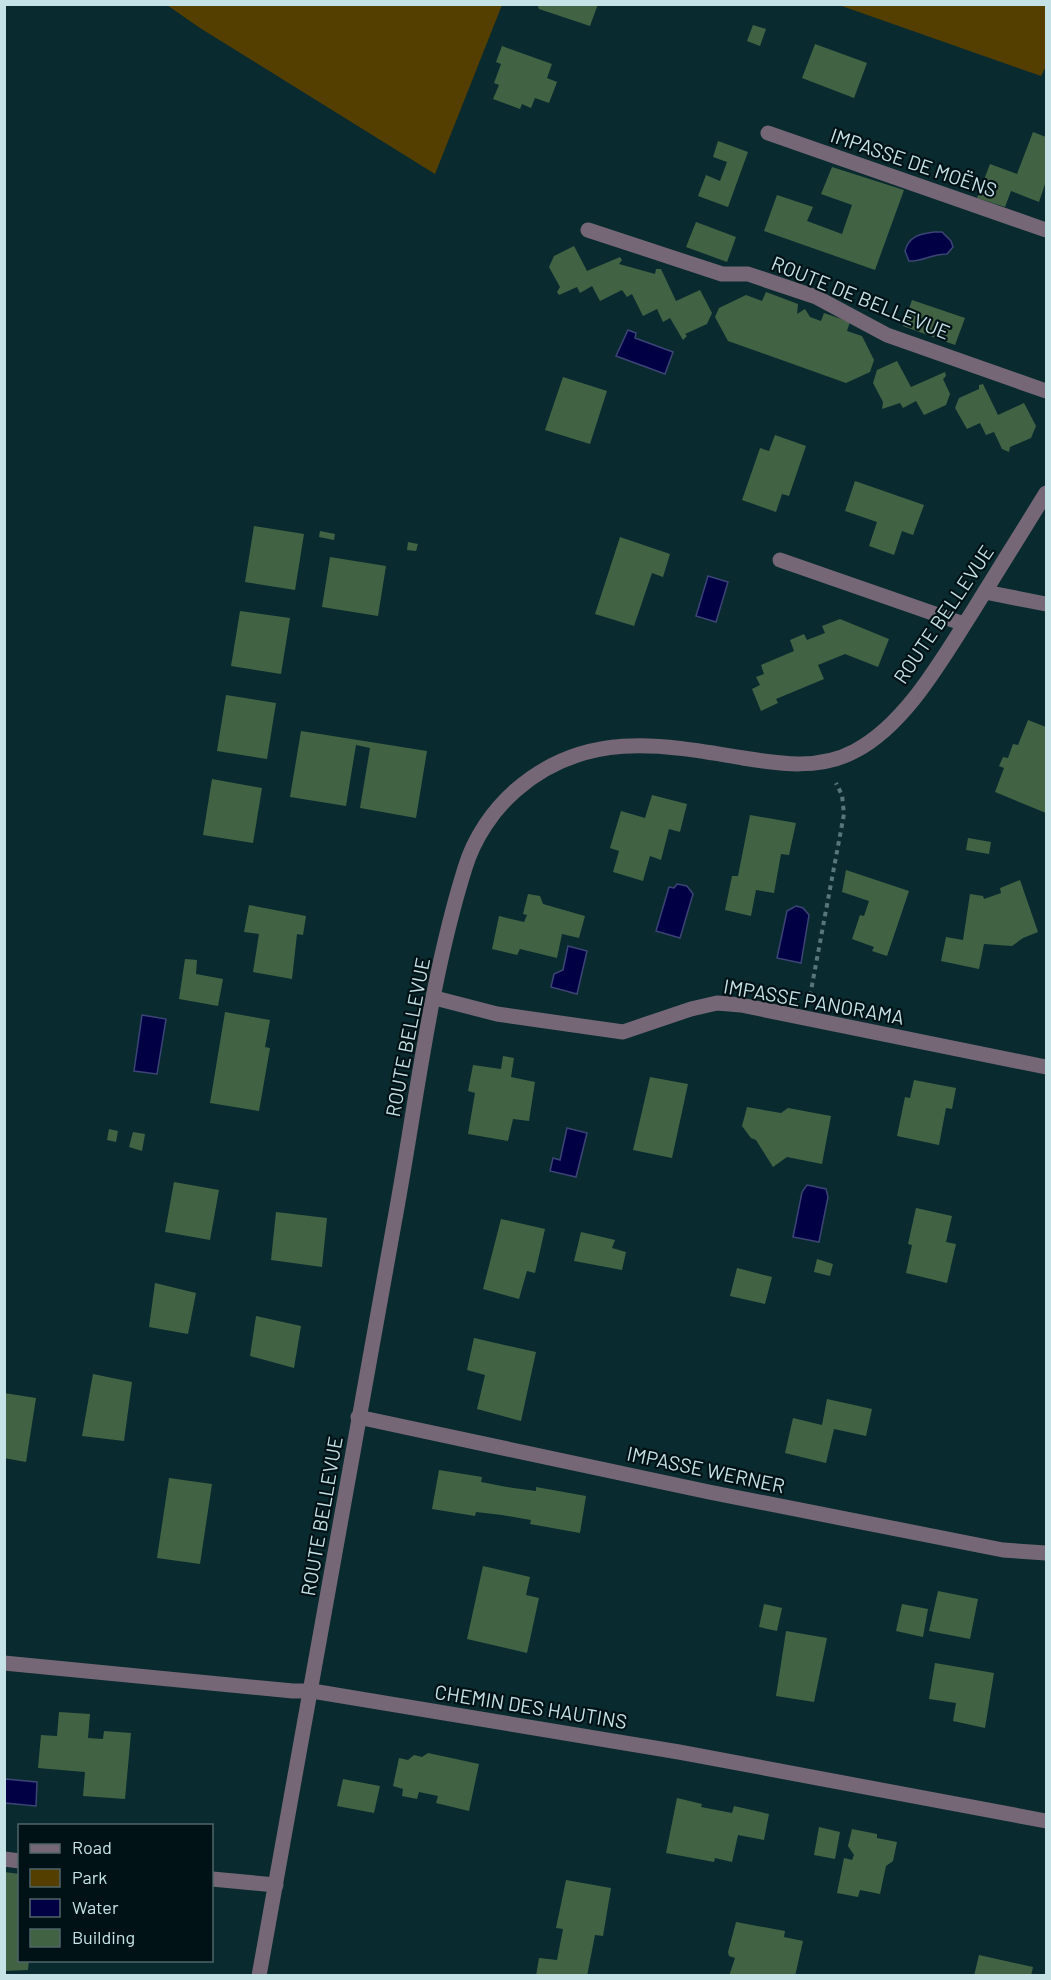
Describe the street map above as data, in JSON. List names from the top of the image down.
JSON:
{
  "streets": {
    "street": [
      "IMPASSE DE MOËNS",
      "ROUTE DE BELLEVUE",
      "ROUTE BELLEVUE",
      "IMPASSE PANORAMA",
      "IMPASSE WERNER",
      "CHEMIN DES HAUTINS"
    ]
  },
  "crossings": [
    ["ROUTE BELLEVUE", "IMPASSE PANORAMA"],
    ["ROUTE BELLEVUE", "IMPASSE WERNER"],
    ["ROUTE BELLEVUE", "CHEMIN DES HAUTINS"]
  ],
  "legend": [
    "Road",
    "Park",
    "Water",
    "Building"
  ]
}
